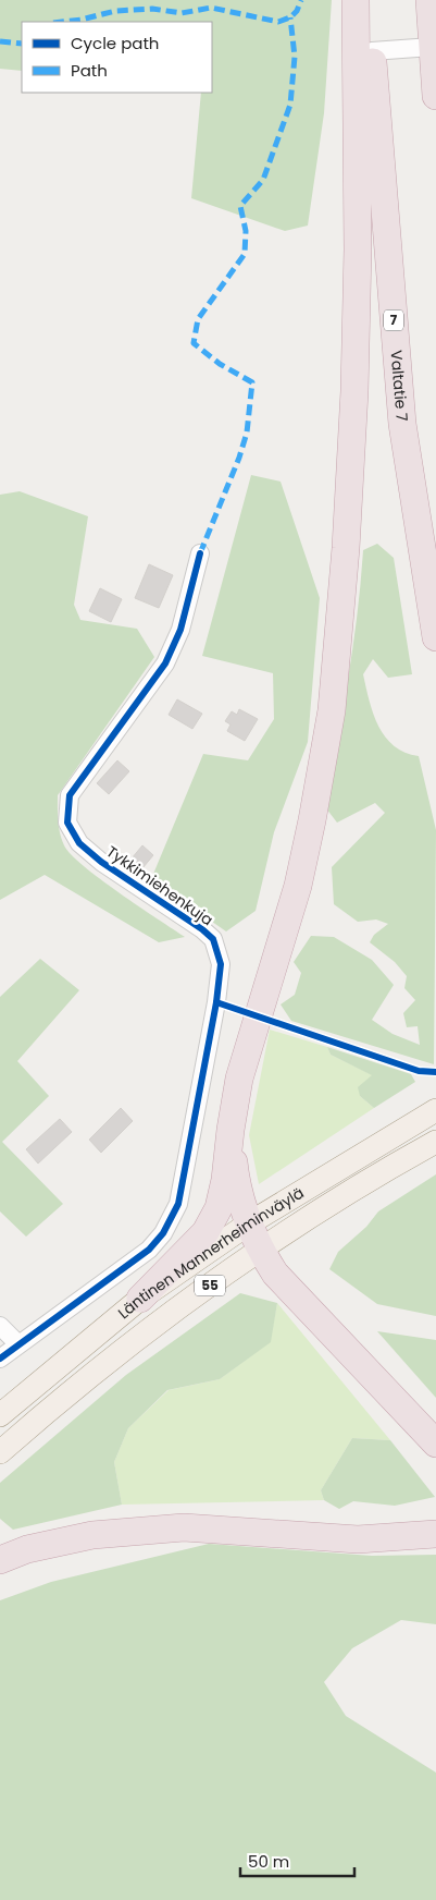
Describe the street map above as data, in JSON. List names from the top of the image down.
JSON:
{
  "streets": {
    "highway": ["7", "Valtatie 7"],
    "main road": ["Läntinen Mannerheiminväylä", "55"],
    "street": ["Tykkimiehenkuja"]
  },
  "legend": ["Cycle path", "Path"],
  "scale_bar": "50 m"
}
